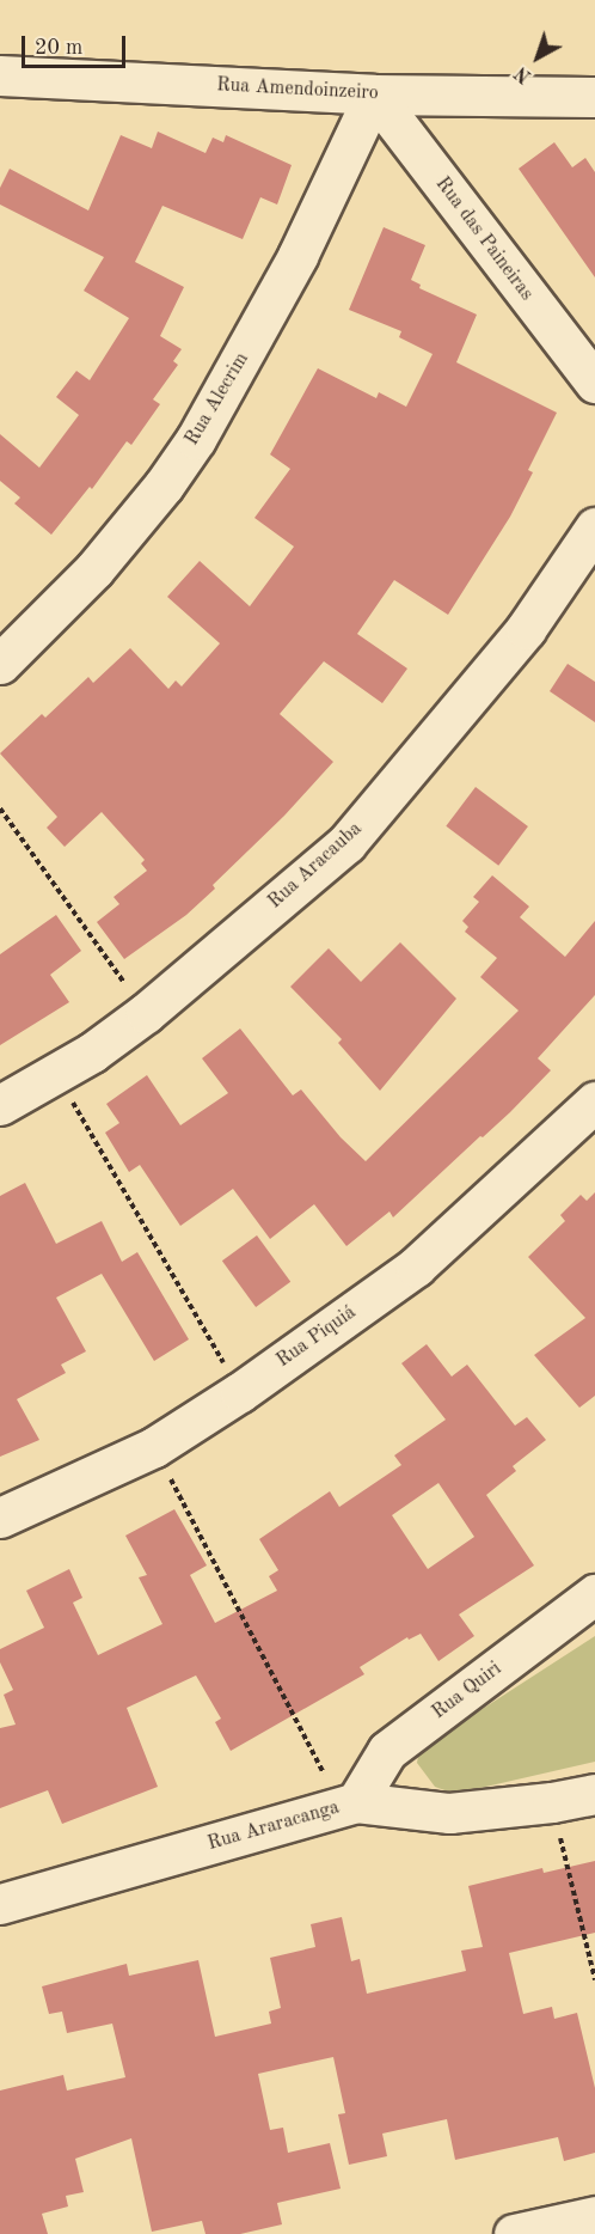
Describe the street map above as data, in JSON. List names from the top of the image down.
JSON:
{
  "streets": {
    "street": [
      "Rua Amendoinzeiro",
      "Rua das Paineiras",
      "Rua Alecrim",
      "Rua Aracauba",
      "Rua Piquiá",
      "Rua Quiri",
      "Rua Araracanga"
    ]
  },
  "crossings": [
    ["Rua Amendoinzeiro", "Rua das Paineiras"],
    ["Rua Amendoinzeiro", "Rua Alecrim"],
    ["Rua das Paineiras", "Rua Alecrim"],
    ["Rua Quiri", "Rua Araracanga"]
  ],
  "scale_bar": "20 m",
  "north": "bottom left"
}
